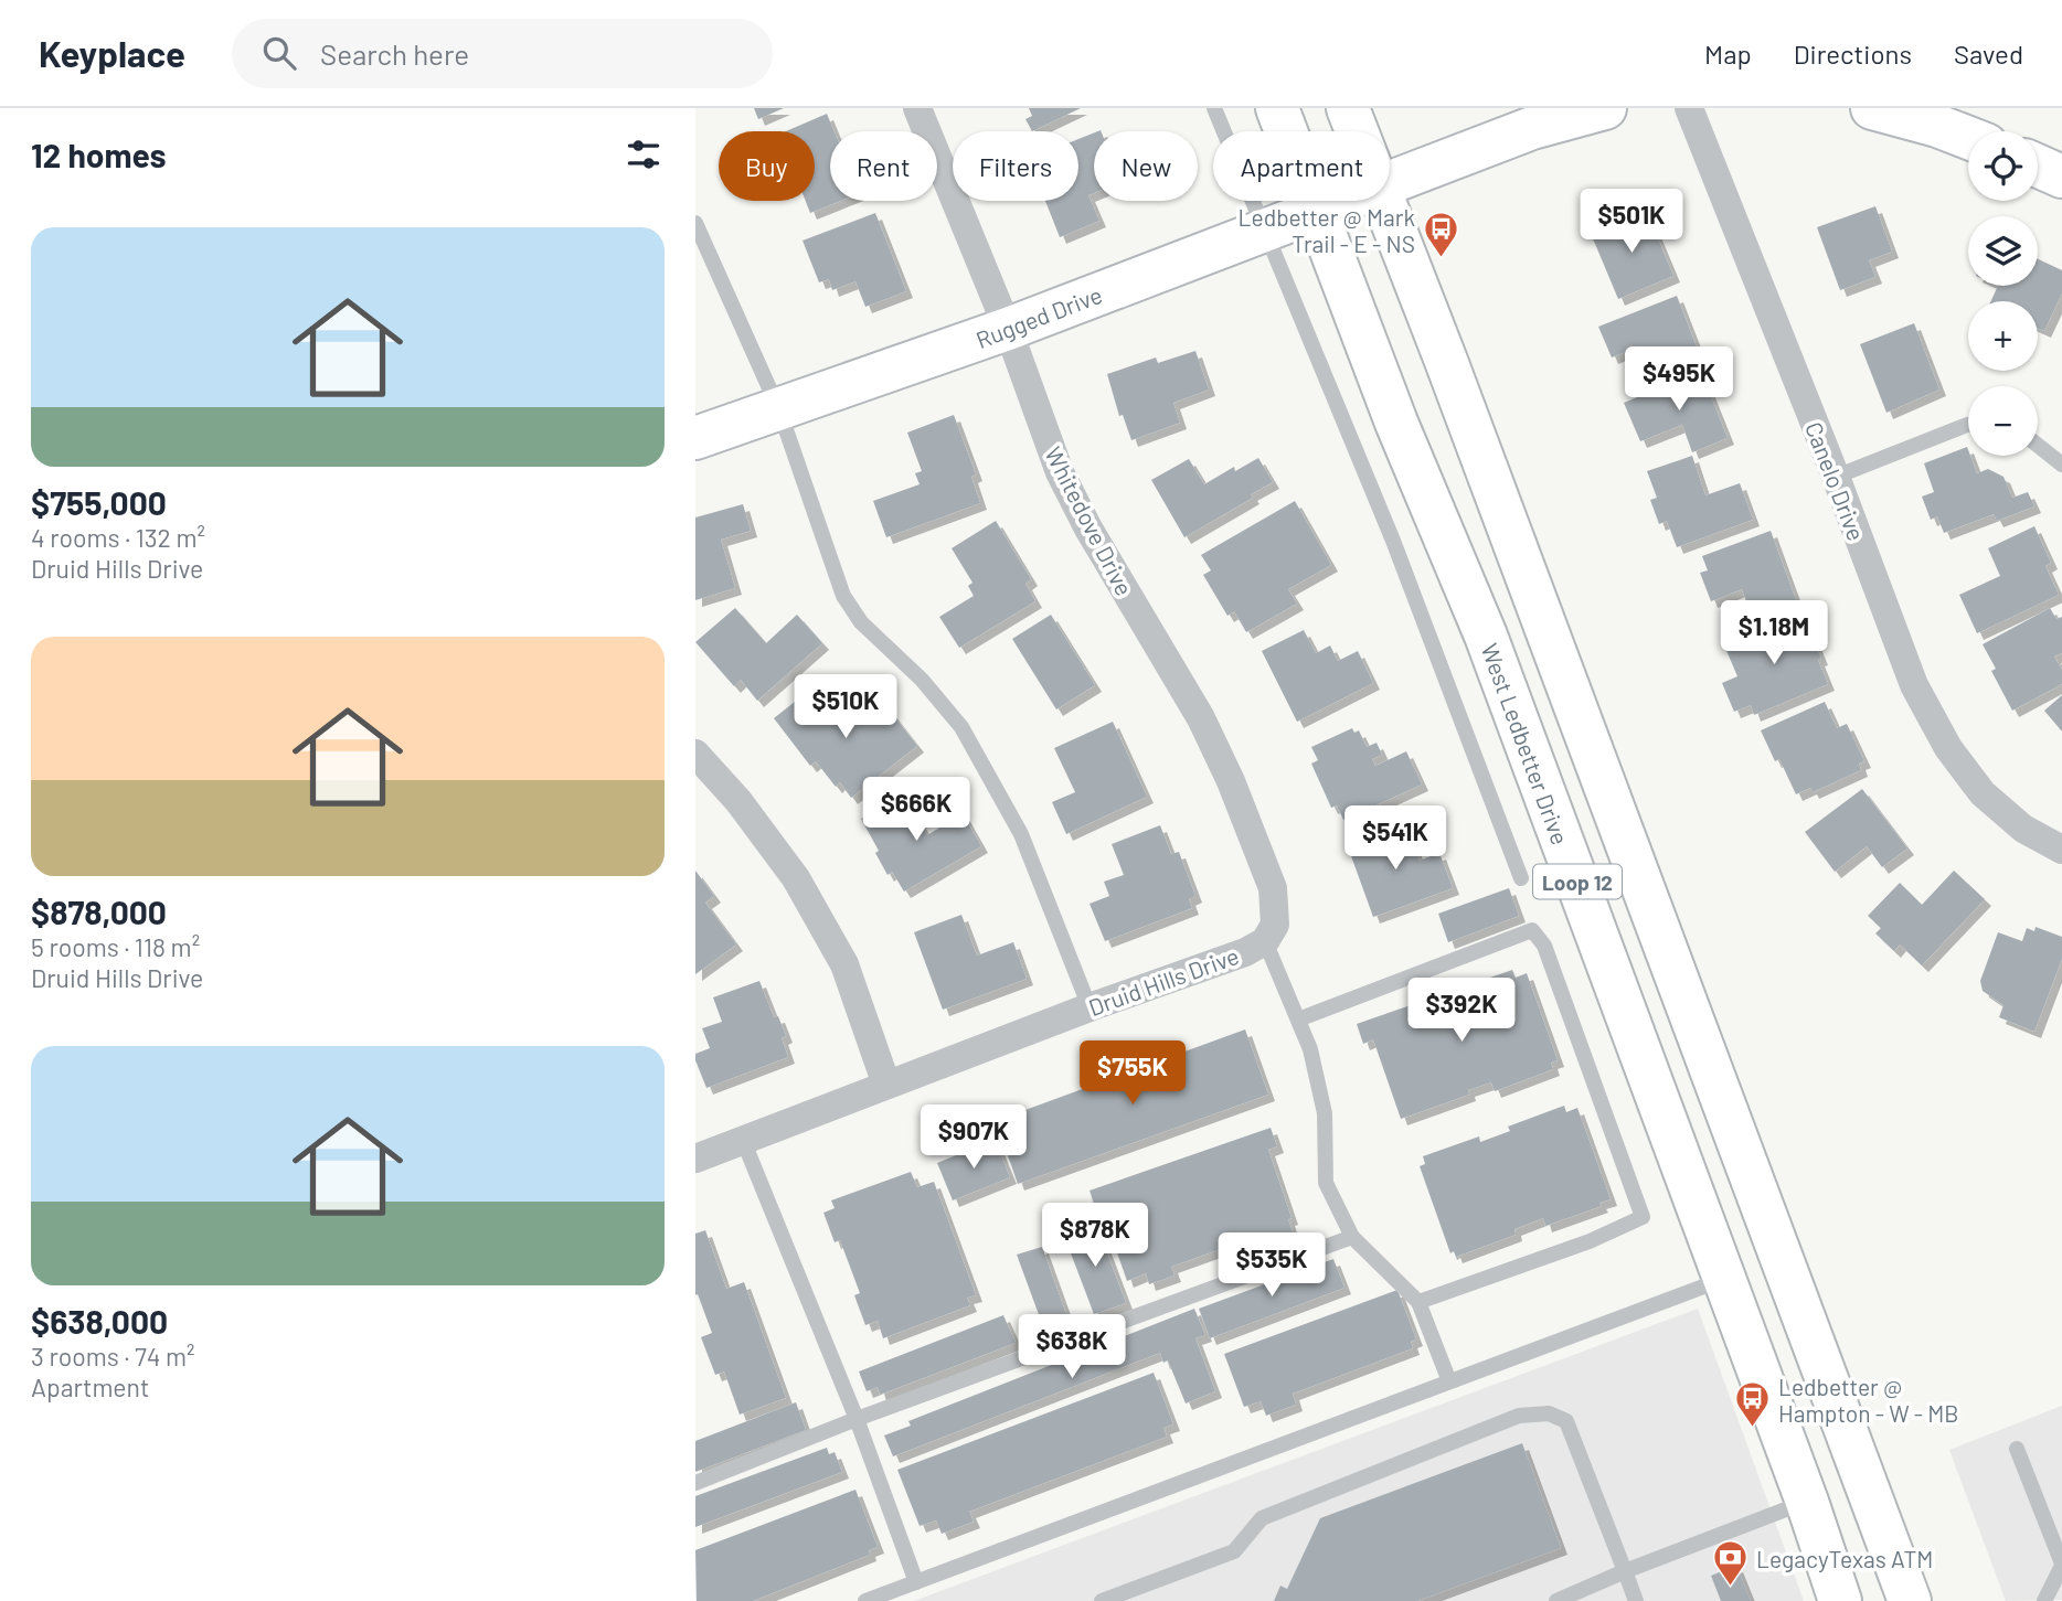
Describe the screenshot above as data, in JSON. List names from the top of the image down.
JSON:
{
  "streets": {
    "main road": ["Rugged Drive", "West Ledbetter Drive", "Loop 12"],
    "street": ["Canelo Drive", "Whitedove Drive", "Druid Hills Drive"]
  },
  "crossings": [
    ["Rugged Drive", "Whitedove Drive"],
    ["Rugged Drive", "West Ledbetter Drive"],
    ["Whitedove Drive", "Druid Hills Drive"]
  ],
  "places": {
    "bus stop": ["Ledbetter @ Mark Trail - E - NS", "Ledbetter @ Hampton - W - MB"],
    "bank": ["LegacyTexas ATM"]
  },
  "page": {
    "header": "Keyplace",
    "search": "Search here",
    "nav": ["Map", "Directions", "Saved"],
    "heading": "12 homes",
    "map_buttons": ["+", "−"],
    "chip": [
      "Buy",
      "Rent",
      "Filters",
      "New",
      "Apartment"
    ],
    "price": [
      "$501K",
      "$495K",
      "$1.18M",
      "$510K",
      "$666K",
      "$541K",
      "$392K",
      "$755K",
      "$907K",
      "$878K",
      "$535K",
      "$638K"
    ],
    "list": [
      {
        "name": "$755,000",
        "note": "4 rooms · 132 m² · Druid Hills Drive"
      },
      {
        "name": "$878,000",
        "note": "5 rooms · 118 m² · Druid Hills Drive"
      },
      {
        "name": "$638,000",
        "note": "3 rooms · 74 m² · Apartment"
      }
    ]
  }
}
